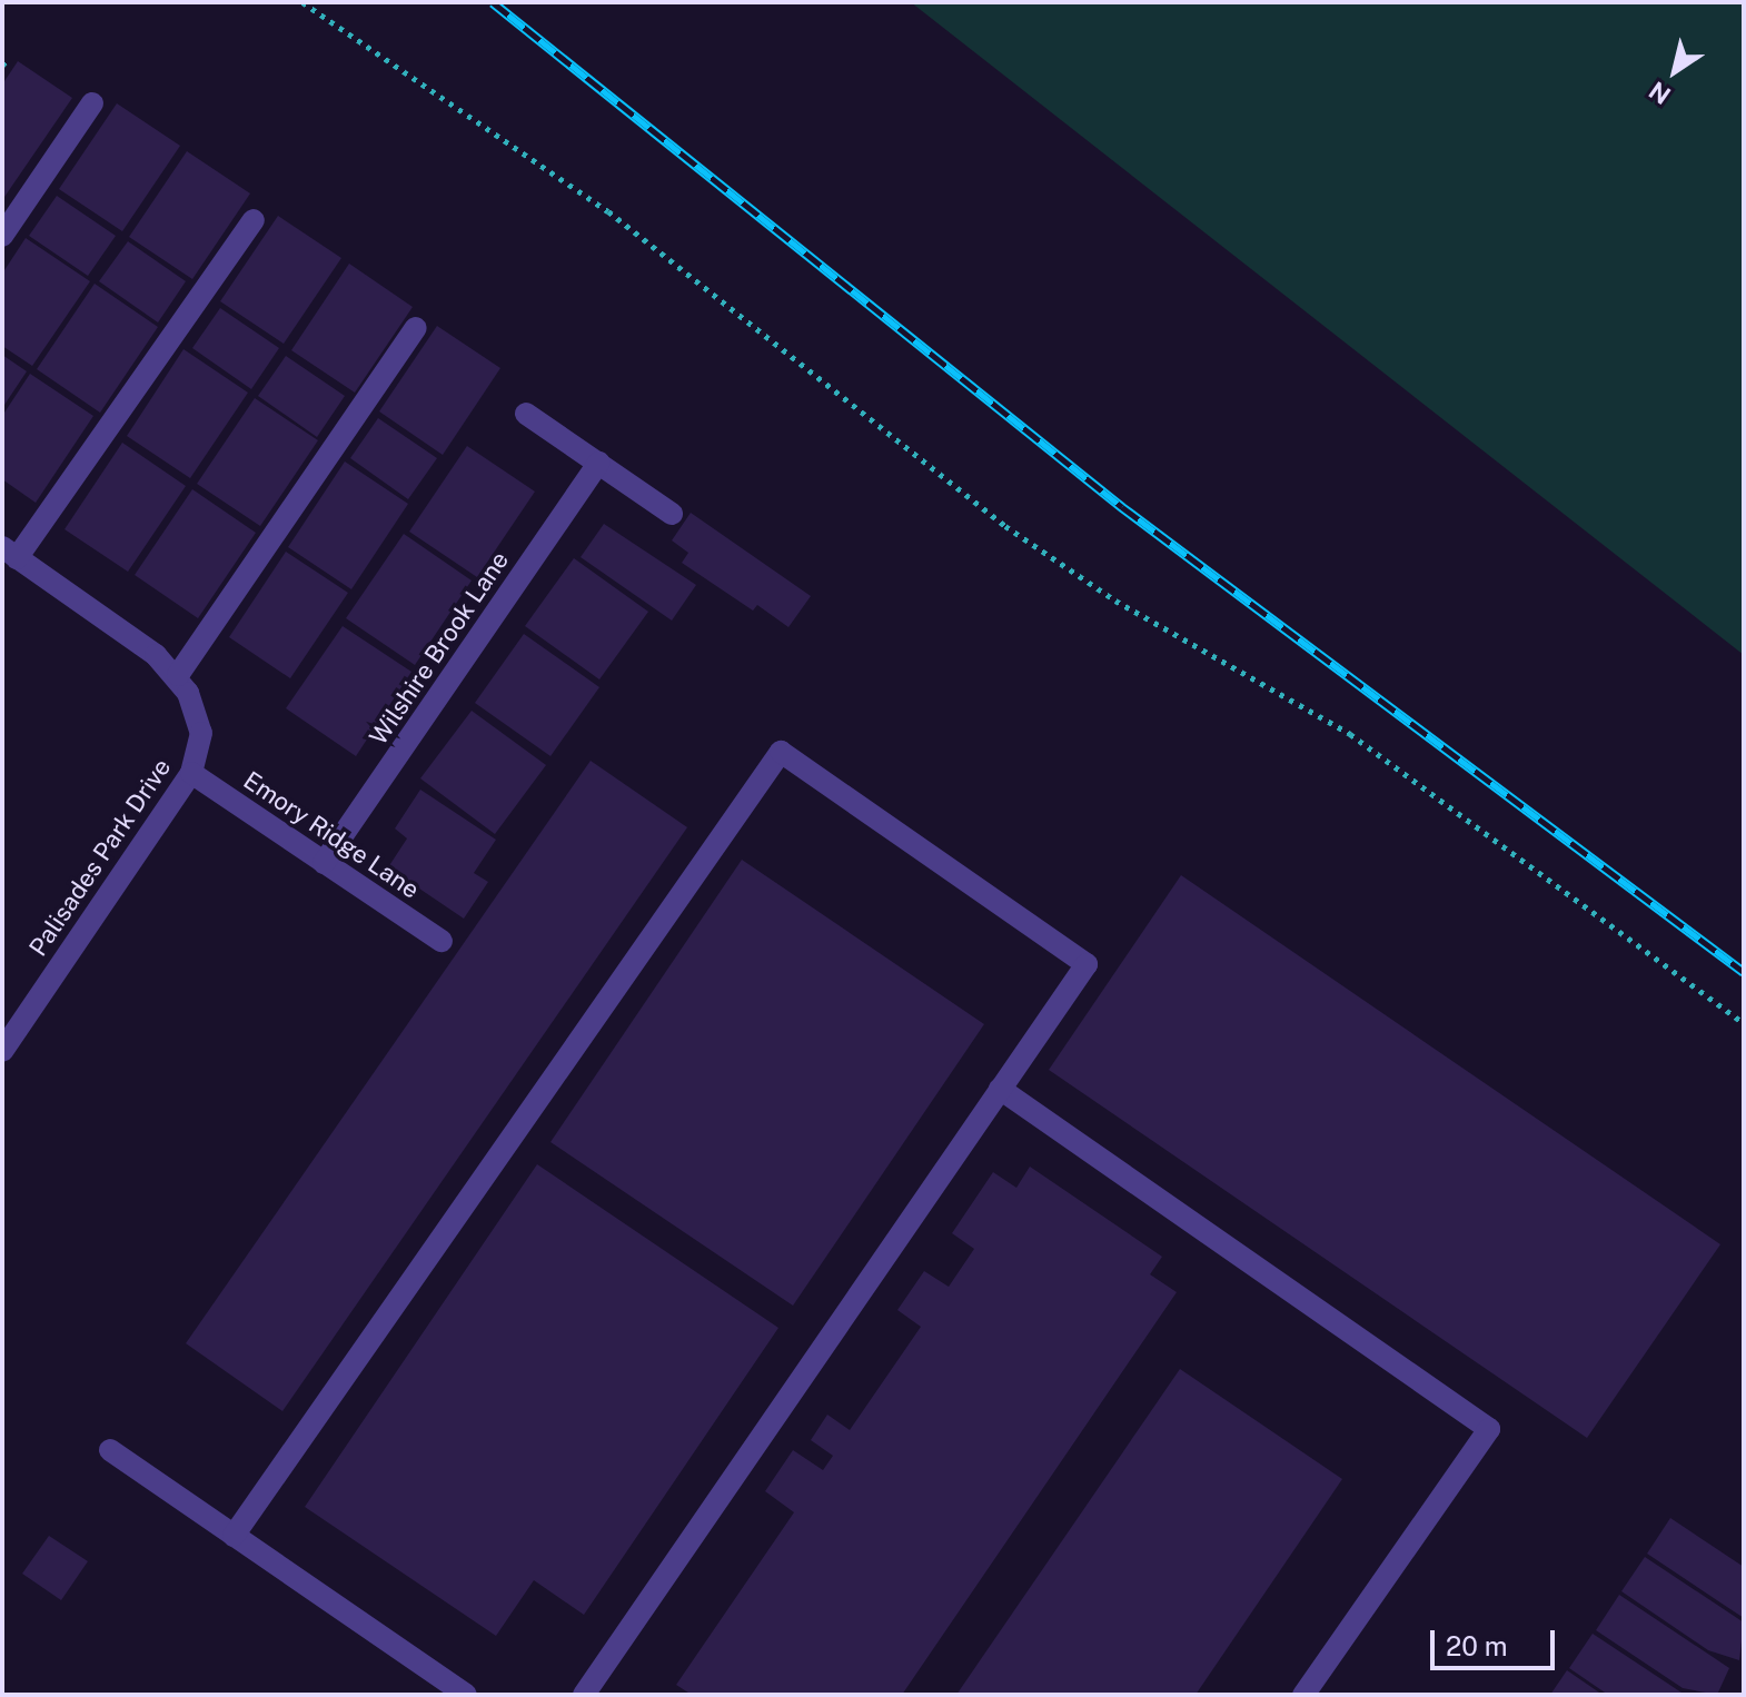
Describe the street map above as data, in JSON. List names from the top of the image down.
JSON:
{
  "streets": {
    "street": ["Wilshire Brook Lane", "Emory Ridge Lane", "Palisades Park Drive"]
  },
  "crossings": [
    ["Wilshire Brook Lane", "Emory Ridge Lane"],
    ["Emory Ridge Lane", "Palisades Park Drive"]
  ],
  "scale_bar": "20 m",
  "north": "bottom left"
}
